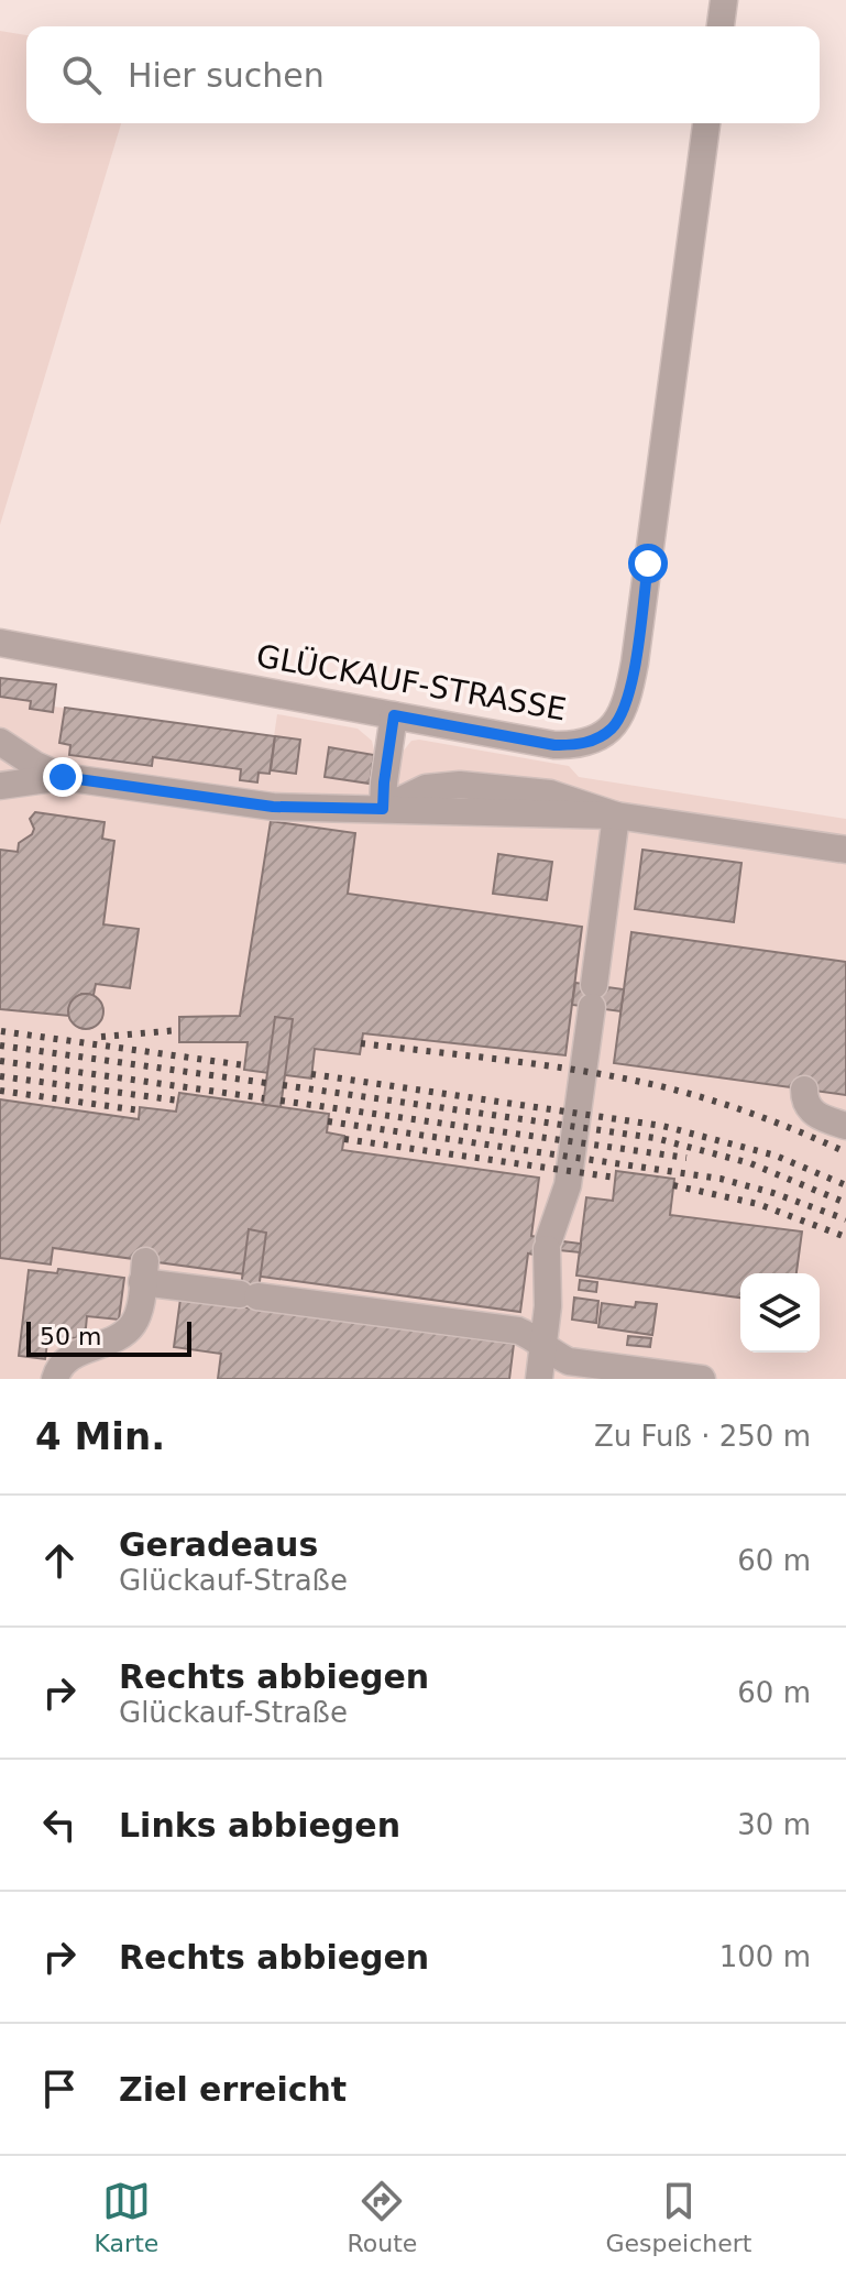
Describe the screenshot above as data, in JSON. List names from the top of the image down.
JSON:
{
  "streets": {
    "street": ["GLÜCKAUF-STRASSE"]
  },
  "scale_bar": "50 m",
  "page": {
    "search": "Hier suchen",
    "scale": "50 m",
    "heading": ["4 Min.", "Zu Fuß · 250 m"],
    "list": [
      ["Geradeaus", "Glückauf-Straße", "60 m"],
      ["Rechts abbiegen", "Glückauf-Straße", "60 m"],
      ["Links abbiegen", "30 m"],
      ["Rechts abbiegen", "100 m"],
      "Ziel erreicht"
    ],
    "nav": ["Karte", "Route", "Gespeichert"]
  }
}
